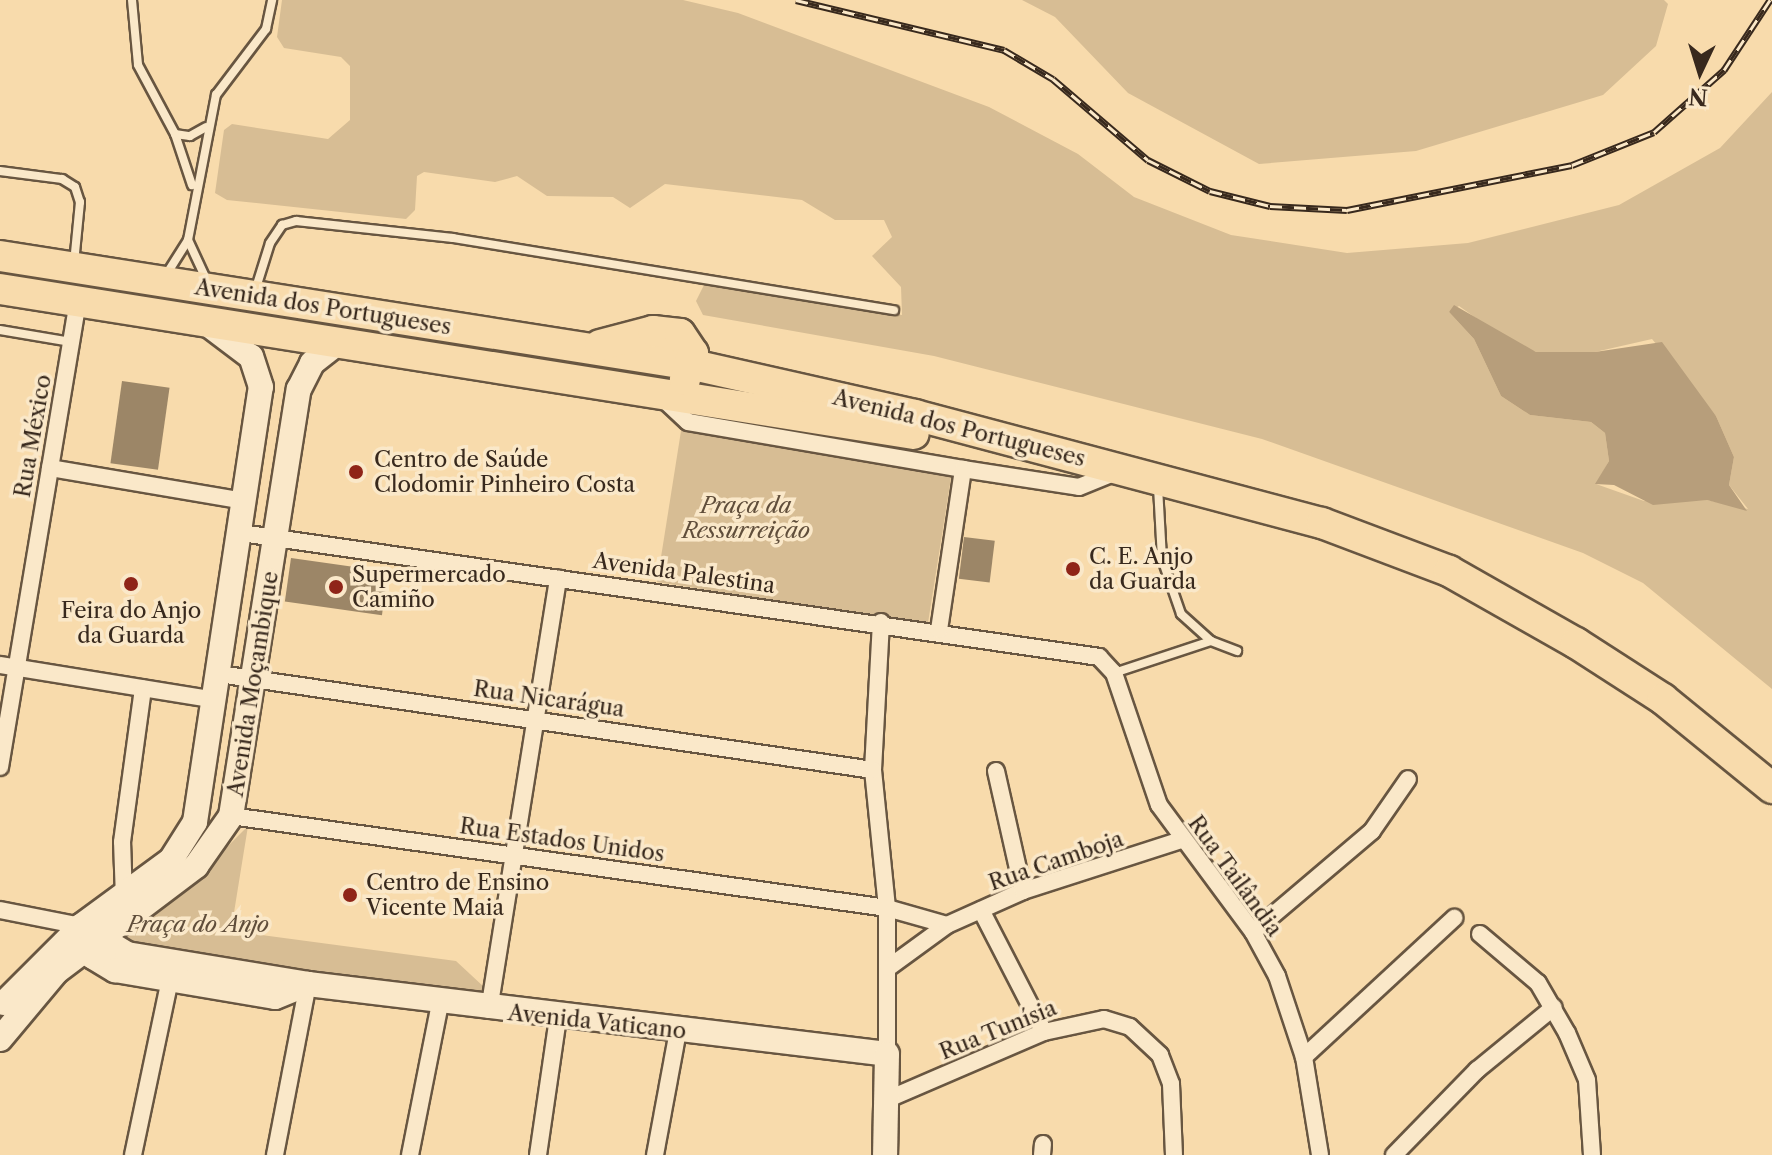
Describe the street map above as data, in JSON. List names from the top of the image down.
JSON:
{
  "streets": {
    "highway": ["Avenida dos Portugueses"],
    "main road": ["Avenida Moçambique", "Avenida Vaticano"],
    "street": [
      "Rua México",
      "Avenida Palestina",
      "Rua Nicarágua",
      "Rua Estados Unidos",
      "Rua Camboja",
      "Rua Tailândia",
      "Rua Tunísia"
    ]
  },
  "crossings": [
    ["Avenida dos Portugueses", "Rua México"],
    ["Avenida dos Portugueses", "Avenida Moçambique"],
    ["Avenida Palestina", "Avenida Moçambique"],
    ["Avenida Palestina", "Rua Tailândia"],
    ["Avenida Moçambique", "Rua Nicarágua"],
    ["Avenida Moçambique", "Rua Estados Unidos"],
    ["Avenida Moçambique", "Avenida Vaticano"],
    ["Rua Camboja", "Rua Tailândia"]
  ],
  "parks": ["Praça da Ressurreição", "Praça do Anjo"],
  "places": [
    "Centro de Saúde Clodomir Pinheiro Costa",
    "C. E. Anjo da Guarda",
    "Feira do Anjo da Guarda",
    "Supermercado Camiño",
    "Centro de Ensino Vicente Maia"
  ],
  "north": "bottom"
}
